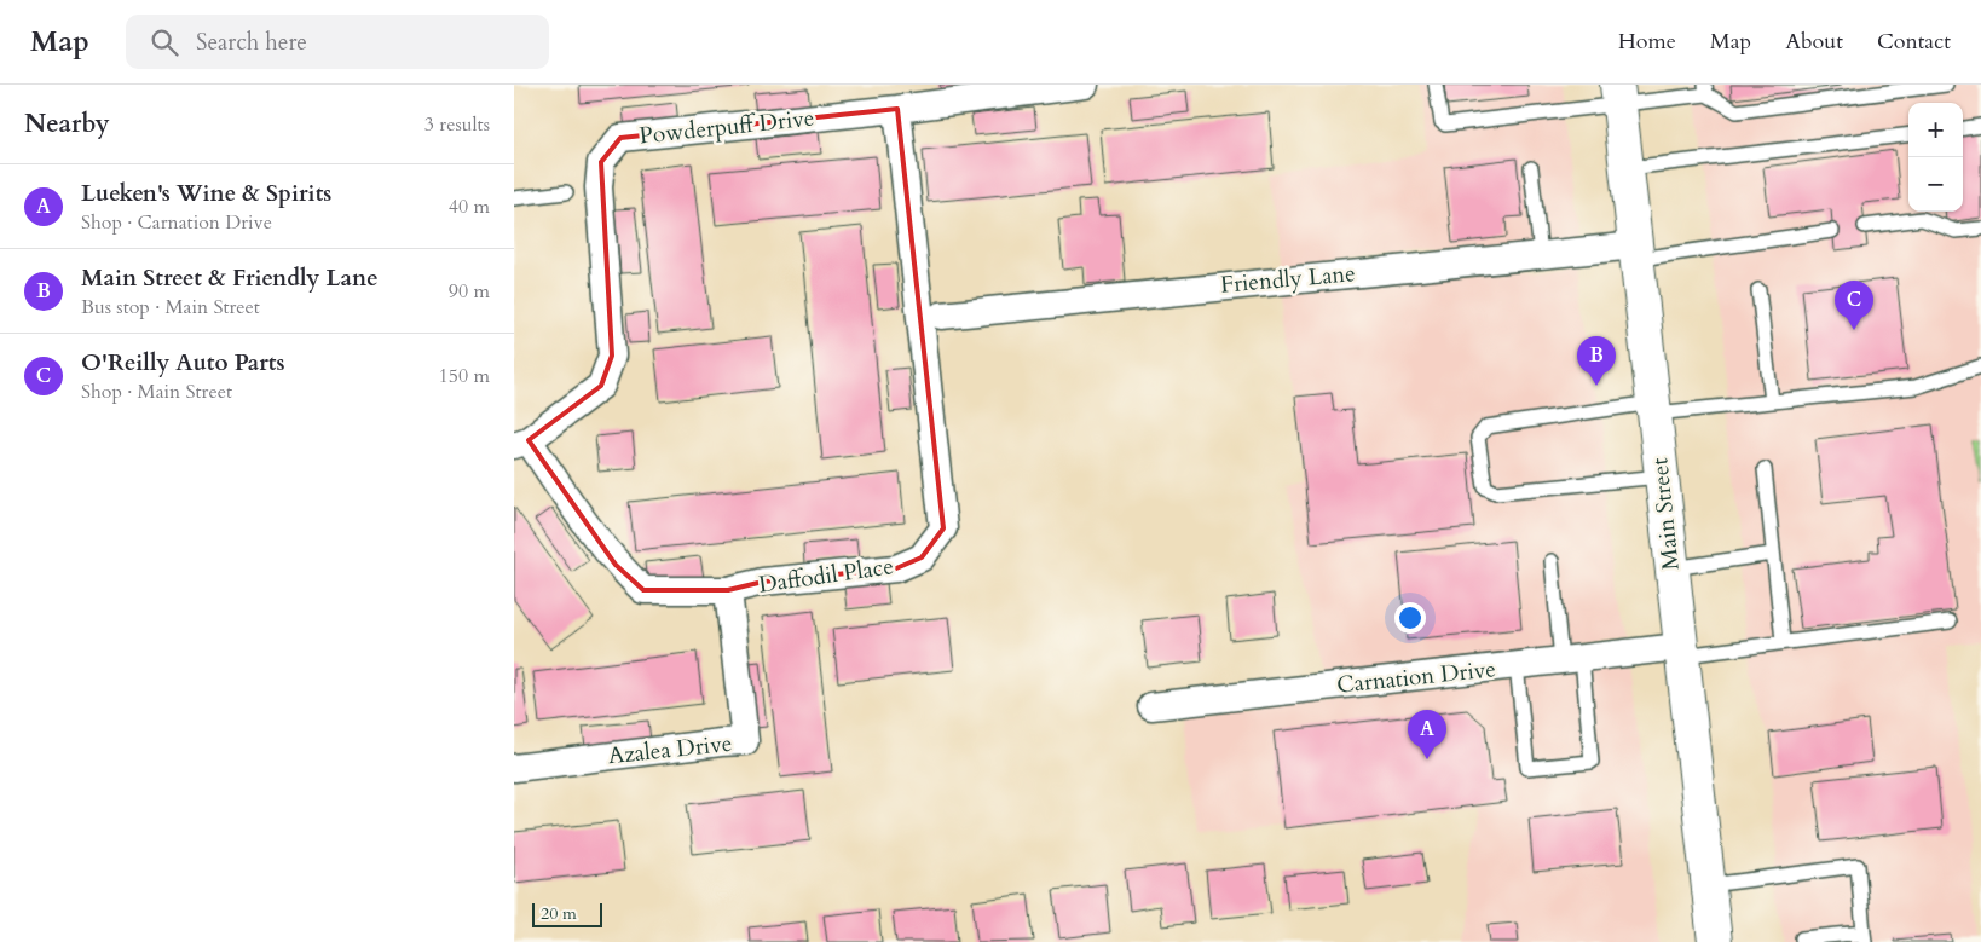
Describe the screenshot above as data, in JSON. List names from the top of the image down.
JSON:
{
  "streets": {
    "main road": ["Main Street"],
    "street": [
      "Powderpuff Drive",
      "Friendly Lane",
      "Daffodil Place",
      "Carnation Drive",
      "Azalea Drive"
    ]
  },
  "crossings": [
    ["Powderpuff Drive", "Daffodil Place"],
    ["Friendly Lane", "Main Street"],
    ["Main Street", "Carnation Drive"],
    ["Daffodil Place", "Azalea Drive"]
  ],
  "scale_bar": "20 m",
  "page": {
    "header": "Map",
    "search": "Search here",
    "nav": [
      "Home",
      "Map",
      "About",
      "Contact"
    ],
    "heading": ["Nearby", "3 results"],
    "map_buttons": ["+", "−"],
    "list": [
      {
        "mark": "A",
        "name": "Lueken's Wine & Spirits",
        "note": "Shop · Carnation Drive",
        "value": "40 m"
      },
      {
        "mark": "B",
        "name": "Main Street & Friendly Lane",
        "note": "Bus stop · Main Street",
        "value": "90 m"
      },
      {
        "mark": "C",
        "name": "O'Reilly Auto Parts",
        "note": "Shop · Main Street",
        "value": "150 m"
      }
    ],
    "pins": ["C", "B", "A"],
    "scale": "20 m"
  }
}
